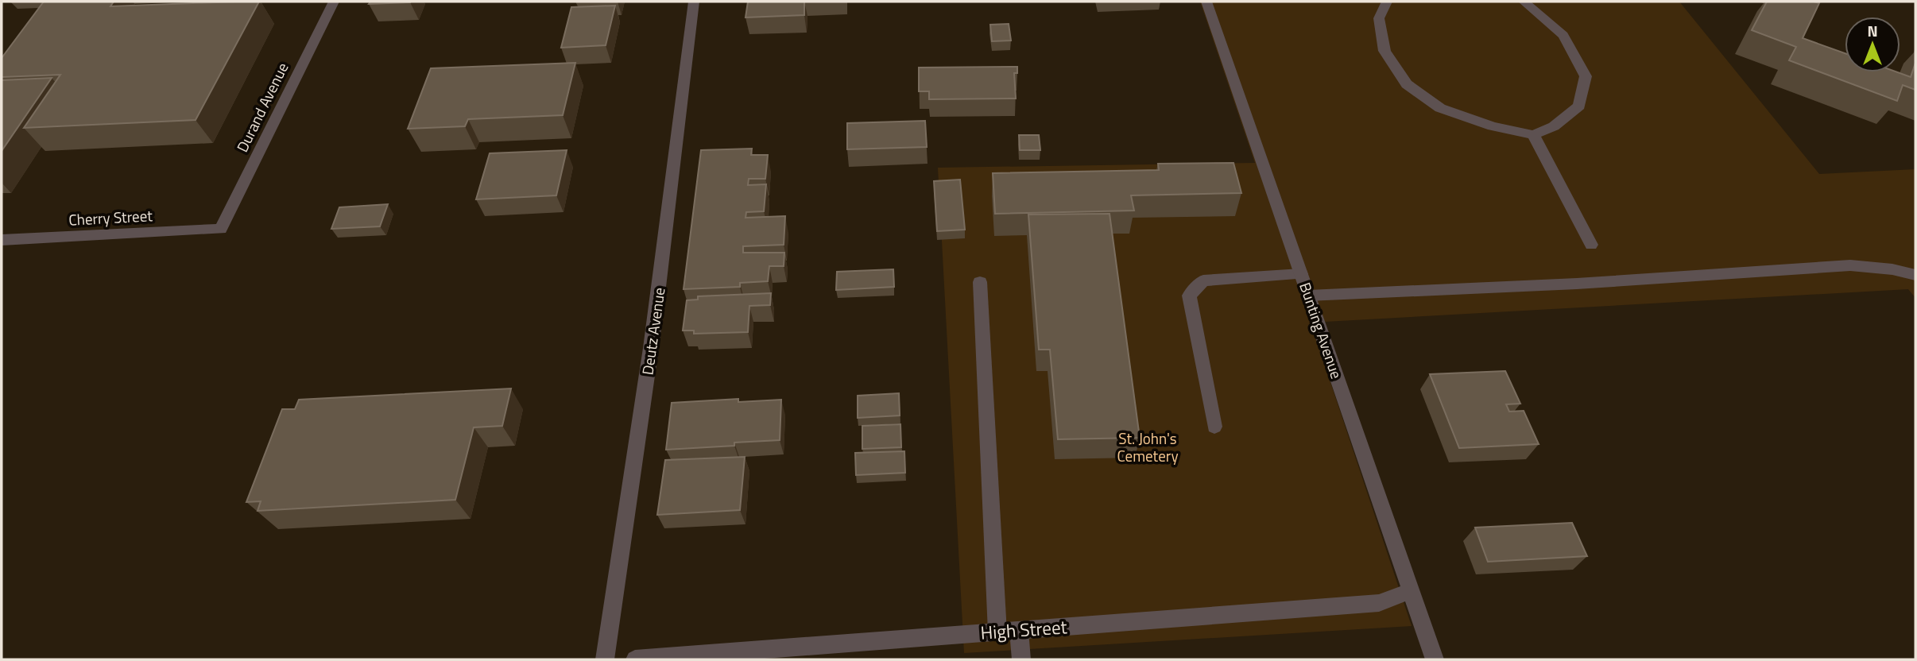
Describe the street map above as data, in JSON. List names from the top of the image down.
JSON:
{
  "streets": {
    "street": [
      "Durand Avenue",
      "Cherry Street",
      "Bunting Avenue",
      "Deutz Avenue",
      "High Street"
    ]
  },
  "crossings": [
    ["Durand Avenue", "Cherry Street"],
    ["Bunting Avenue", "High Street"]
  ],
  "parks": ["St. John's Cemetery"],
  "north": "top"
}
